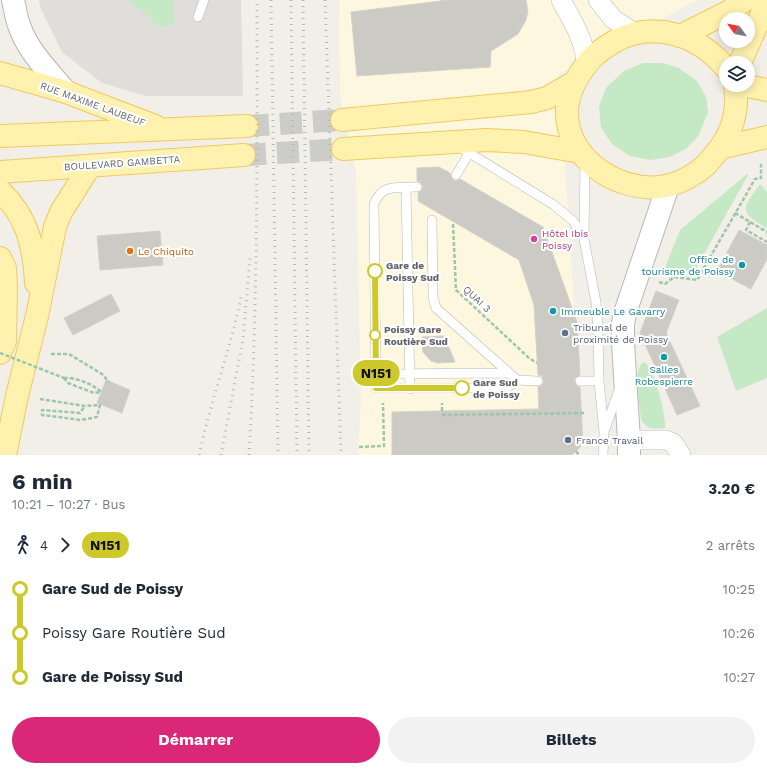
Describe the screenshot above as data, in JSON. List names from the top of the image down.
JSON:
{
  "streets": {
    "main road": ["RUE MAXIME LAUBEUF", "BOULEVARD GAMBETTA"],
    "path": ["QUAI 3"]
  },
  "places": [
    "Hôtel Ibis Poissy",
    "Le Chiquito",
    "Office de tourisme de Poissy",
    "Gare de Poissy Sud",
    "Immeuble Le Gavarry",
    "Tribunal de proximité de Poissy",
    "Poissy Gare Routière Sud",
    "Salles Robespierre",
    "Gare Sud de Poissy",
    "France Travail"
  ],
  "lines": ["bus line N151"],
  "north": "top left",
  "page": {
    "on_map": "N151",
    "heading": ["6 min", "10:21 – 10:27 · Bus", "3.20 €"],
    "legs": ["4", "N151", "2 arrêts"],
    "list": [
      {
        "name": "Gare Sud de Poissy",
        "value": "10:25"
      },
      {
        "name": "Poissy Gare Routière Sud",
        "value": "10:26"
      },
      {
        "name": "Gare de Poissy Sud",
        "value": "10:27"
      }
    ],
    "buttons": ["Démarrer", "Billets"]
  }
}
